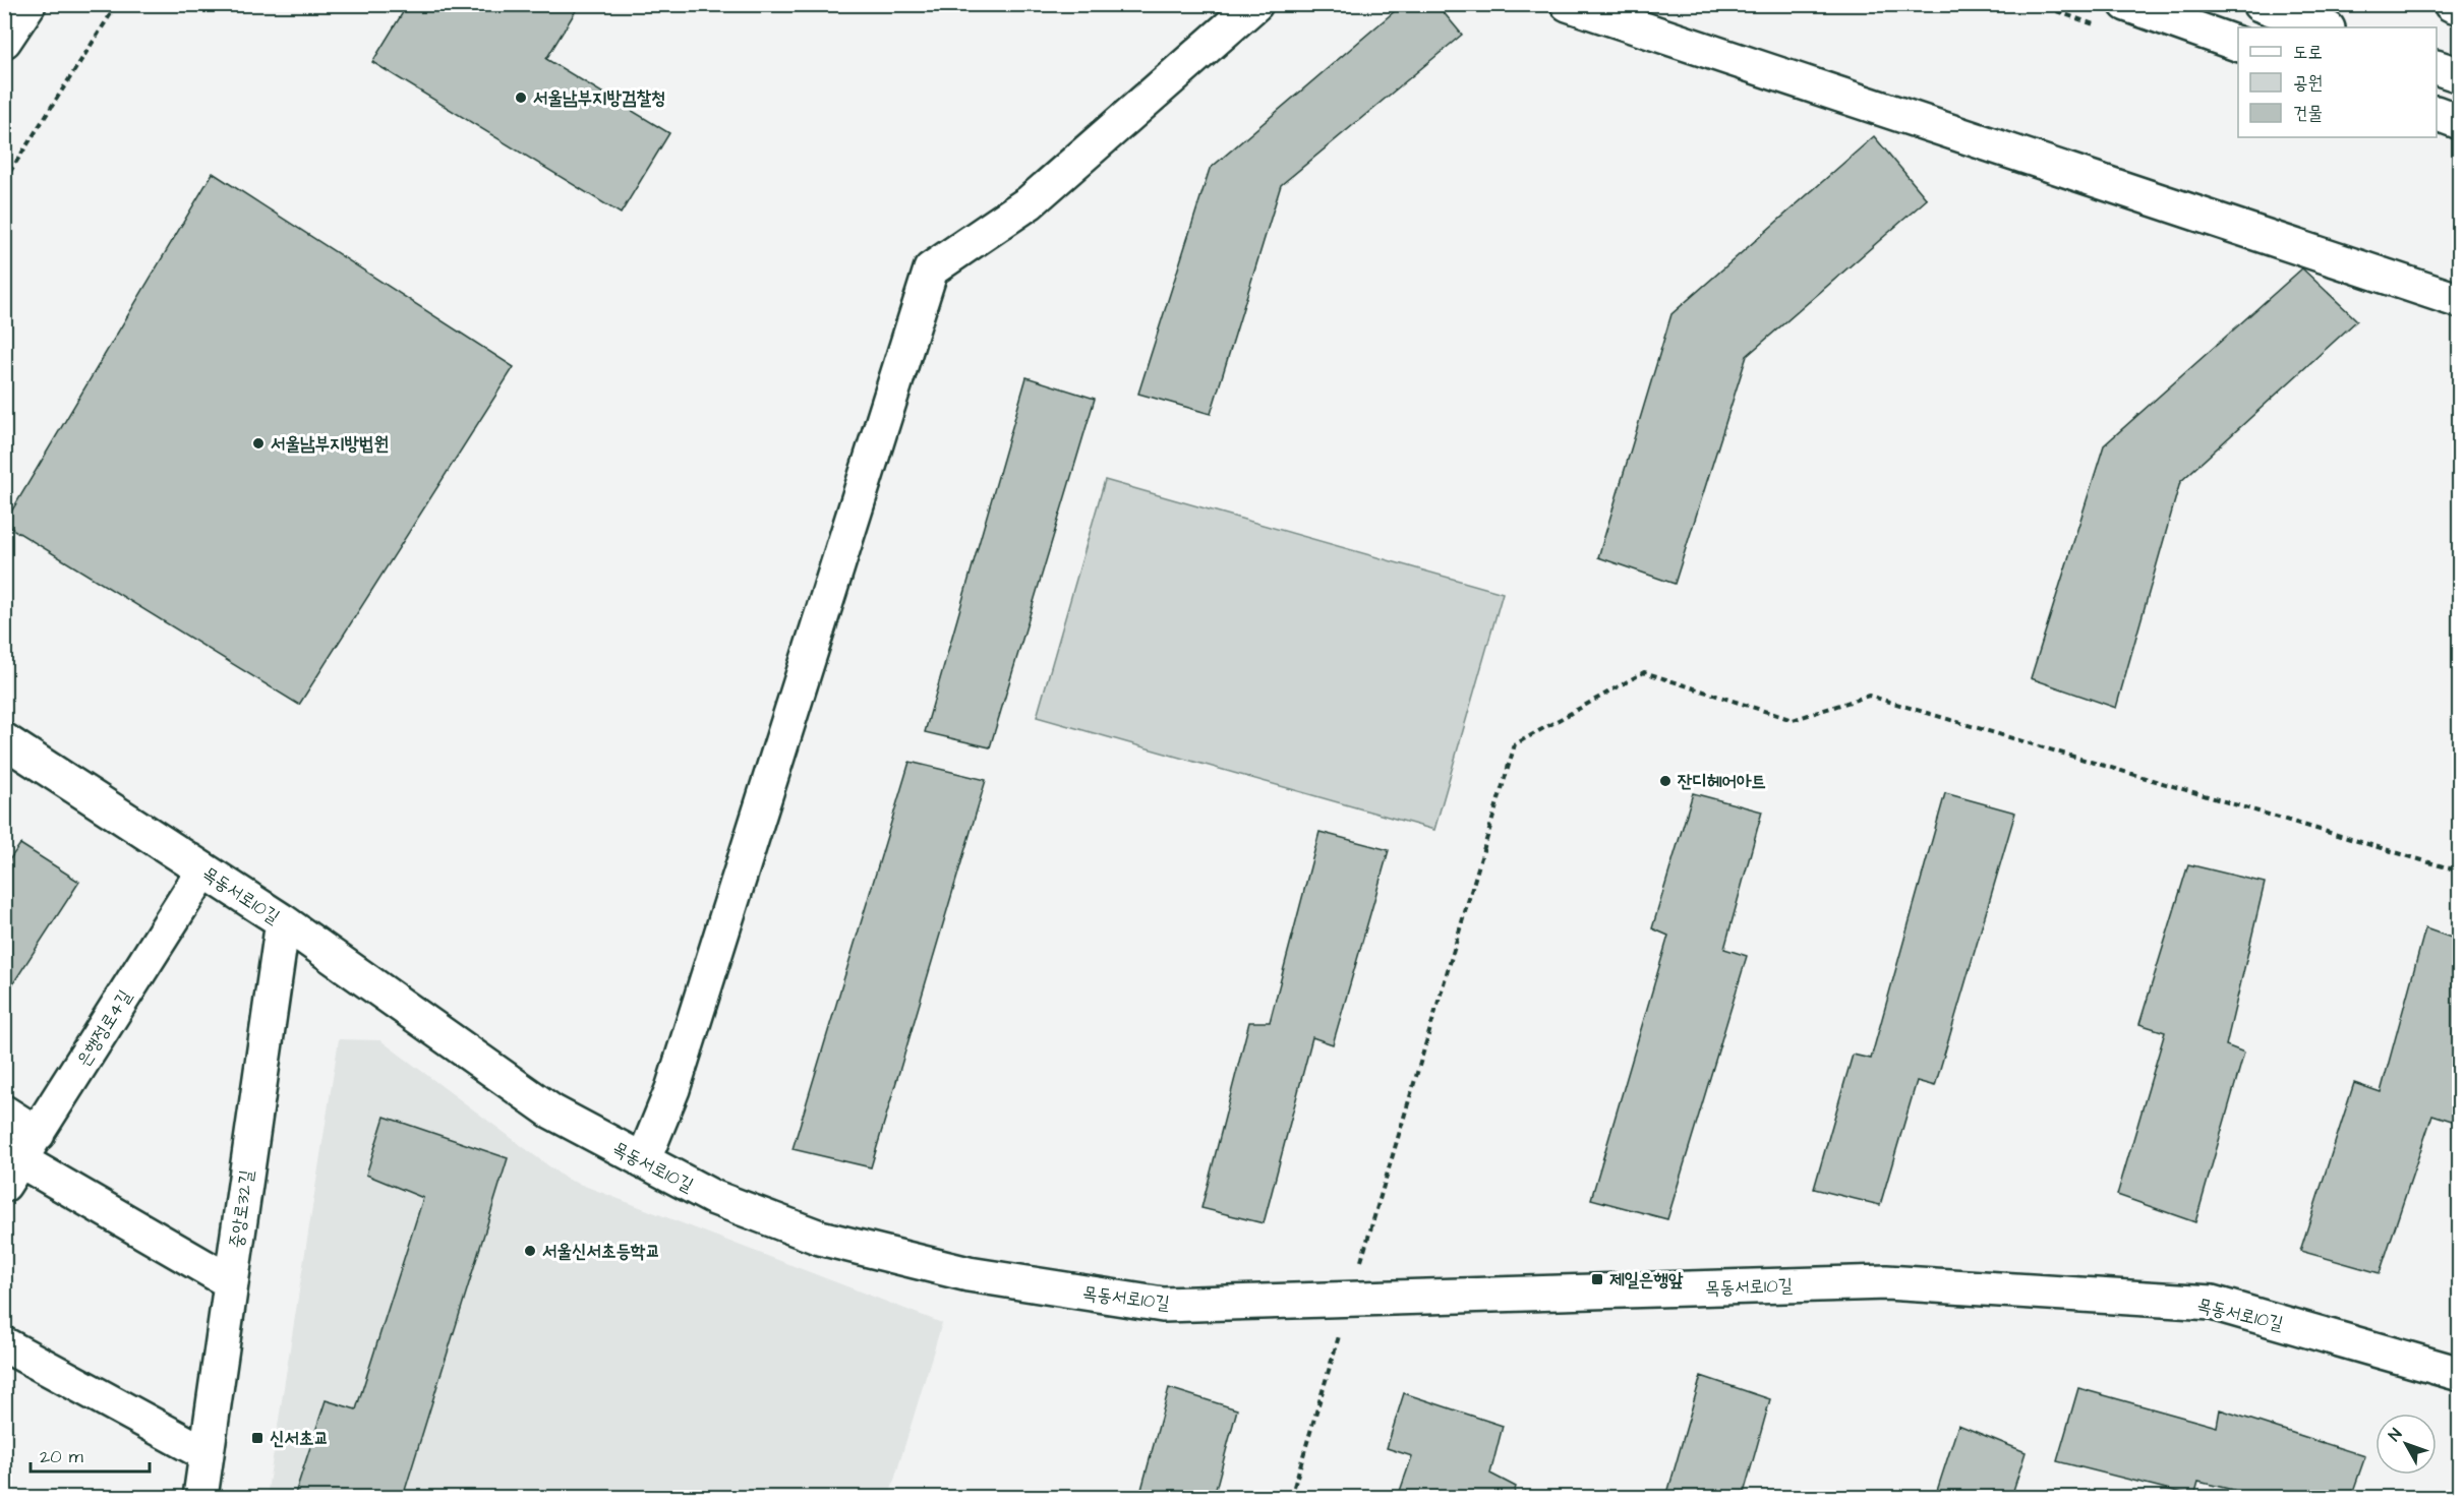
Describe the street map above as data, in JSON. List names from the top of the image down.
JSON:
{
  "streets": {
    "street": ["목동서로10길", "은행정로4길", "중앙로32길"]
  },
  "crossings": [
    ["목동서로10길", "은행정로4길"],
    ["목동서로10길", "중앙로32길"]
  ],
  "places": {
    "other": [
      "서울남부지방검찰청",
      "서울남부지방법원",
      "잔디헤어아트",
      "서울신서초등학교"
    ],
    "transit": ["제일은행앞", "신서초교"]
  },
  "legend": ["도로", "공원", "건물"],
  "scale_bar": "20 m",
  "north": "top left"
}
